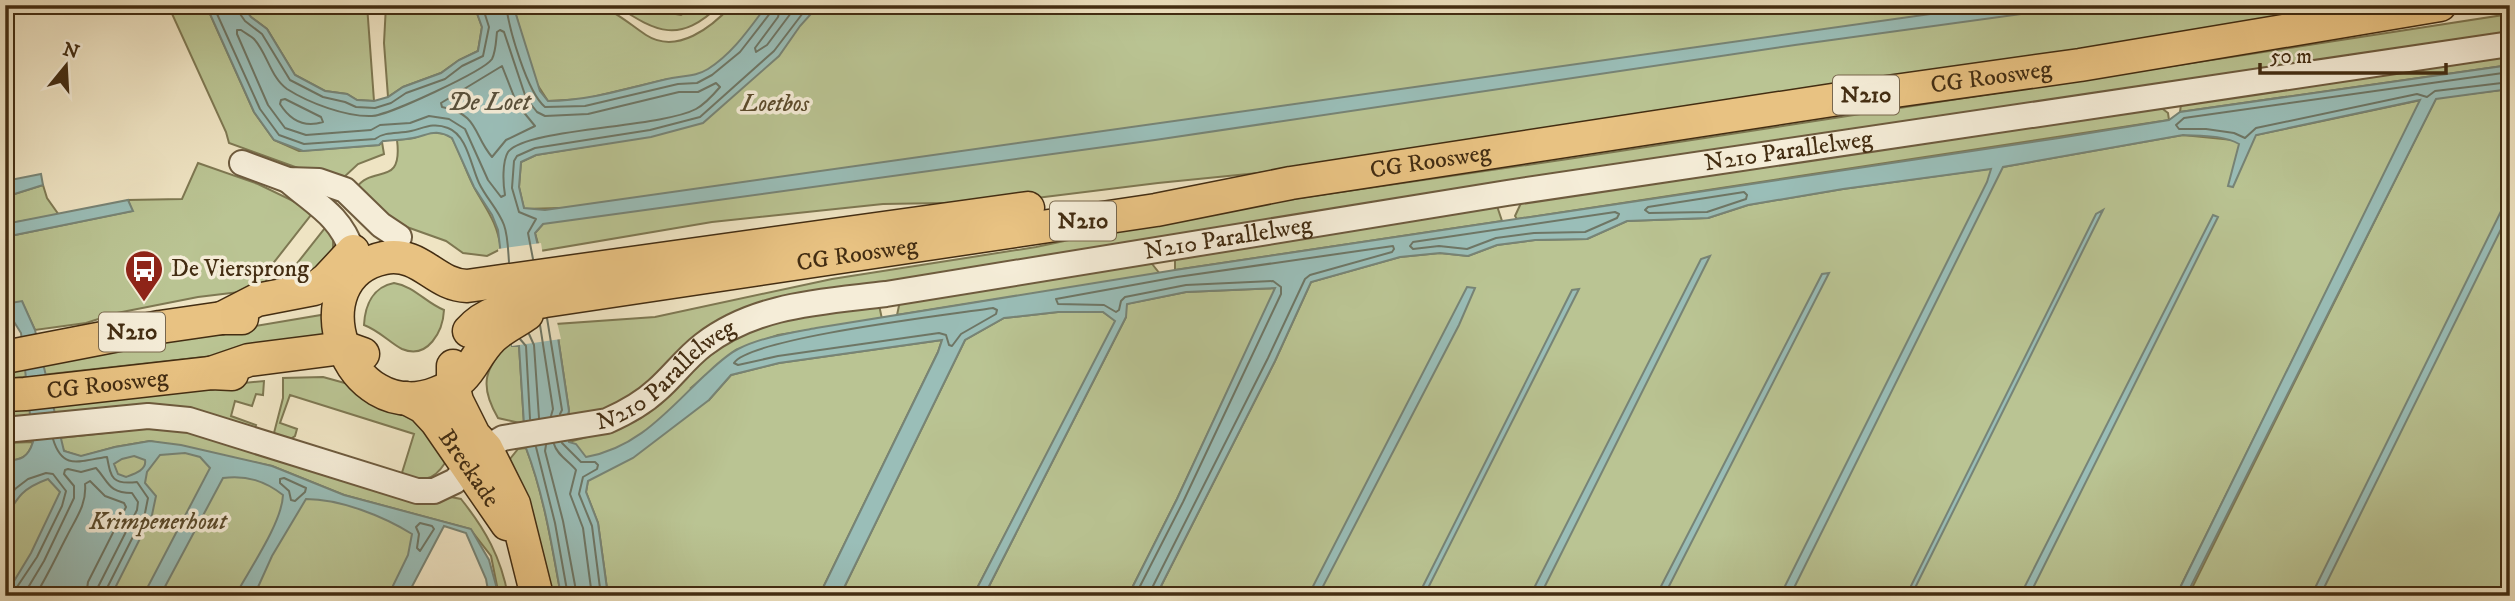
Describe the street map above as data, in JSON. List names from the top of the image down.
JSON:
{
  "streets": {
    "main road": ["CG Roosweg", "N210", "Breekade"],
    "street": ["N210 Parallelweg"]
  },
  "crossings": [
    ["CG Roosweg", "N210"],
    ["CG Roosweg", "Breekade"],
    ["N210", "Breekade"],
    ["N210 Parallelweg", "Breekade"]
  ],
  "water": ["De Loet"],
  "parks": ["Loetbos", "Krimpenerhout"],
  "places": {
    "bus stop": ["De Viersprong"]
  },
  "scale_bar": "50 m",
  "north": "top"
}
